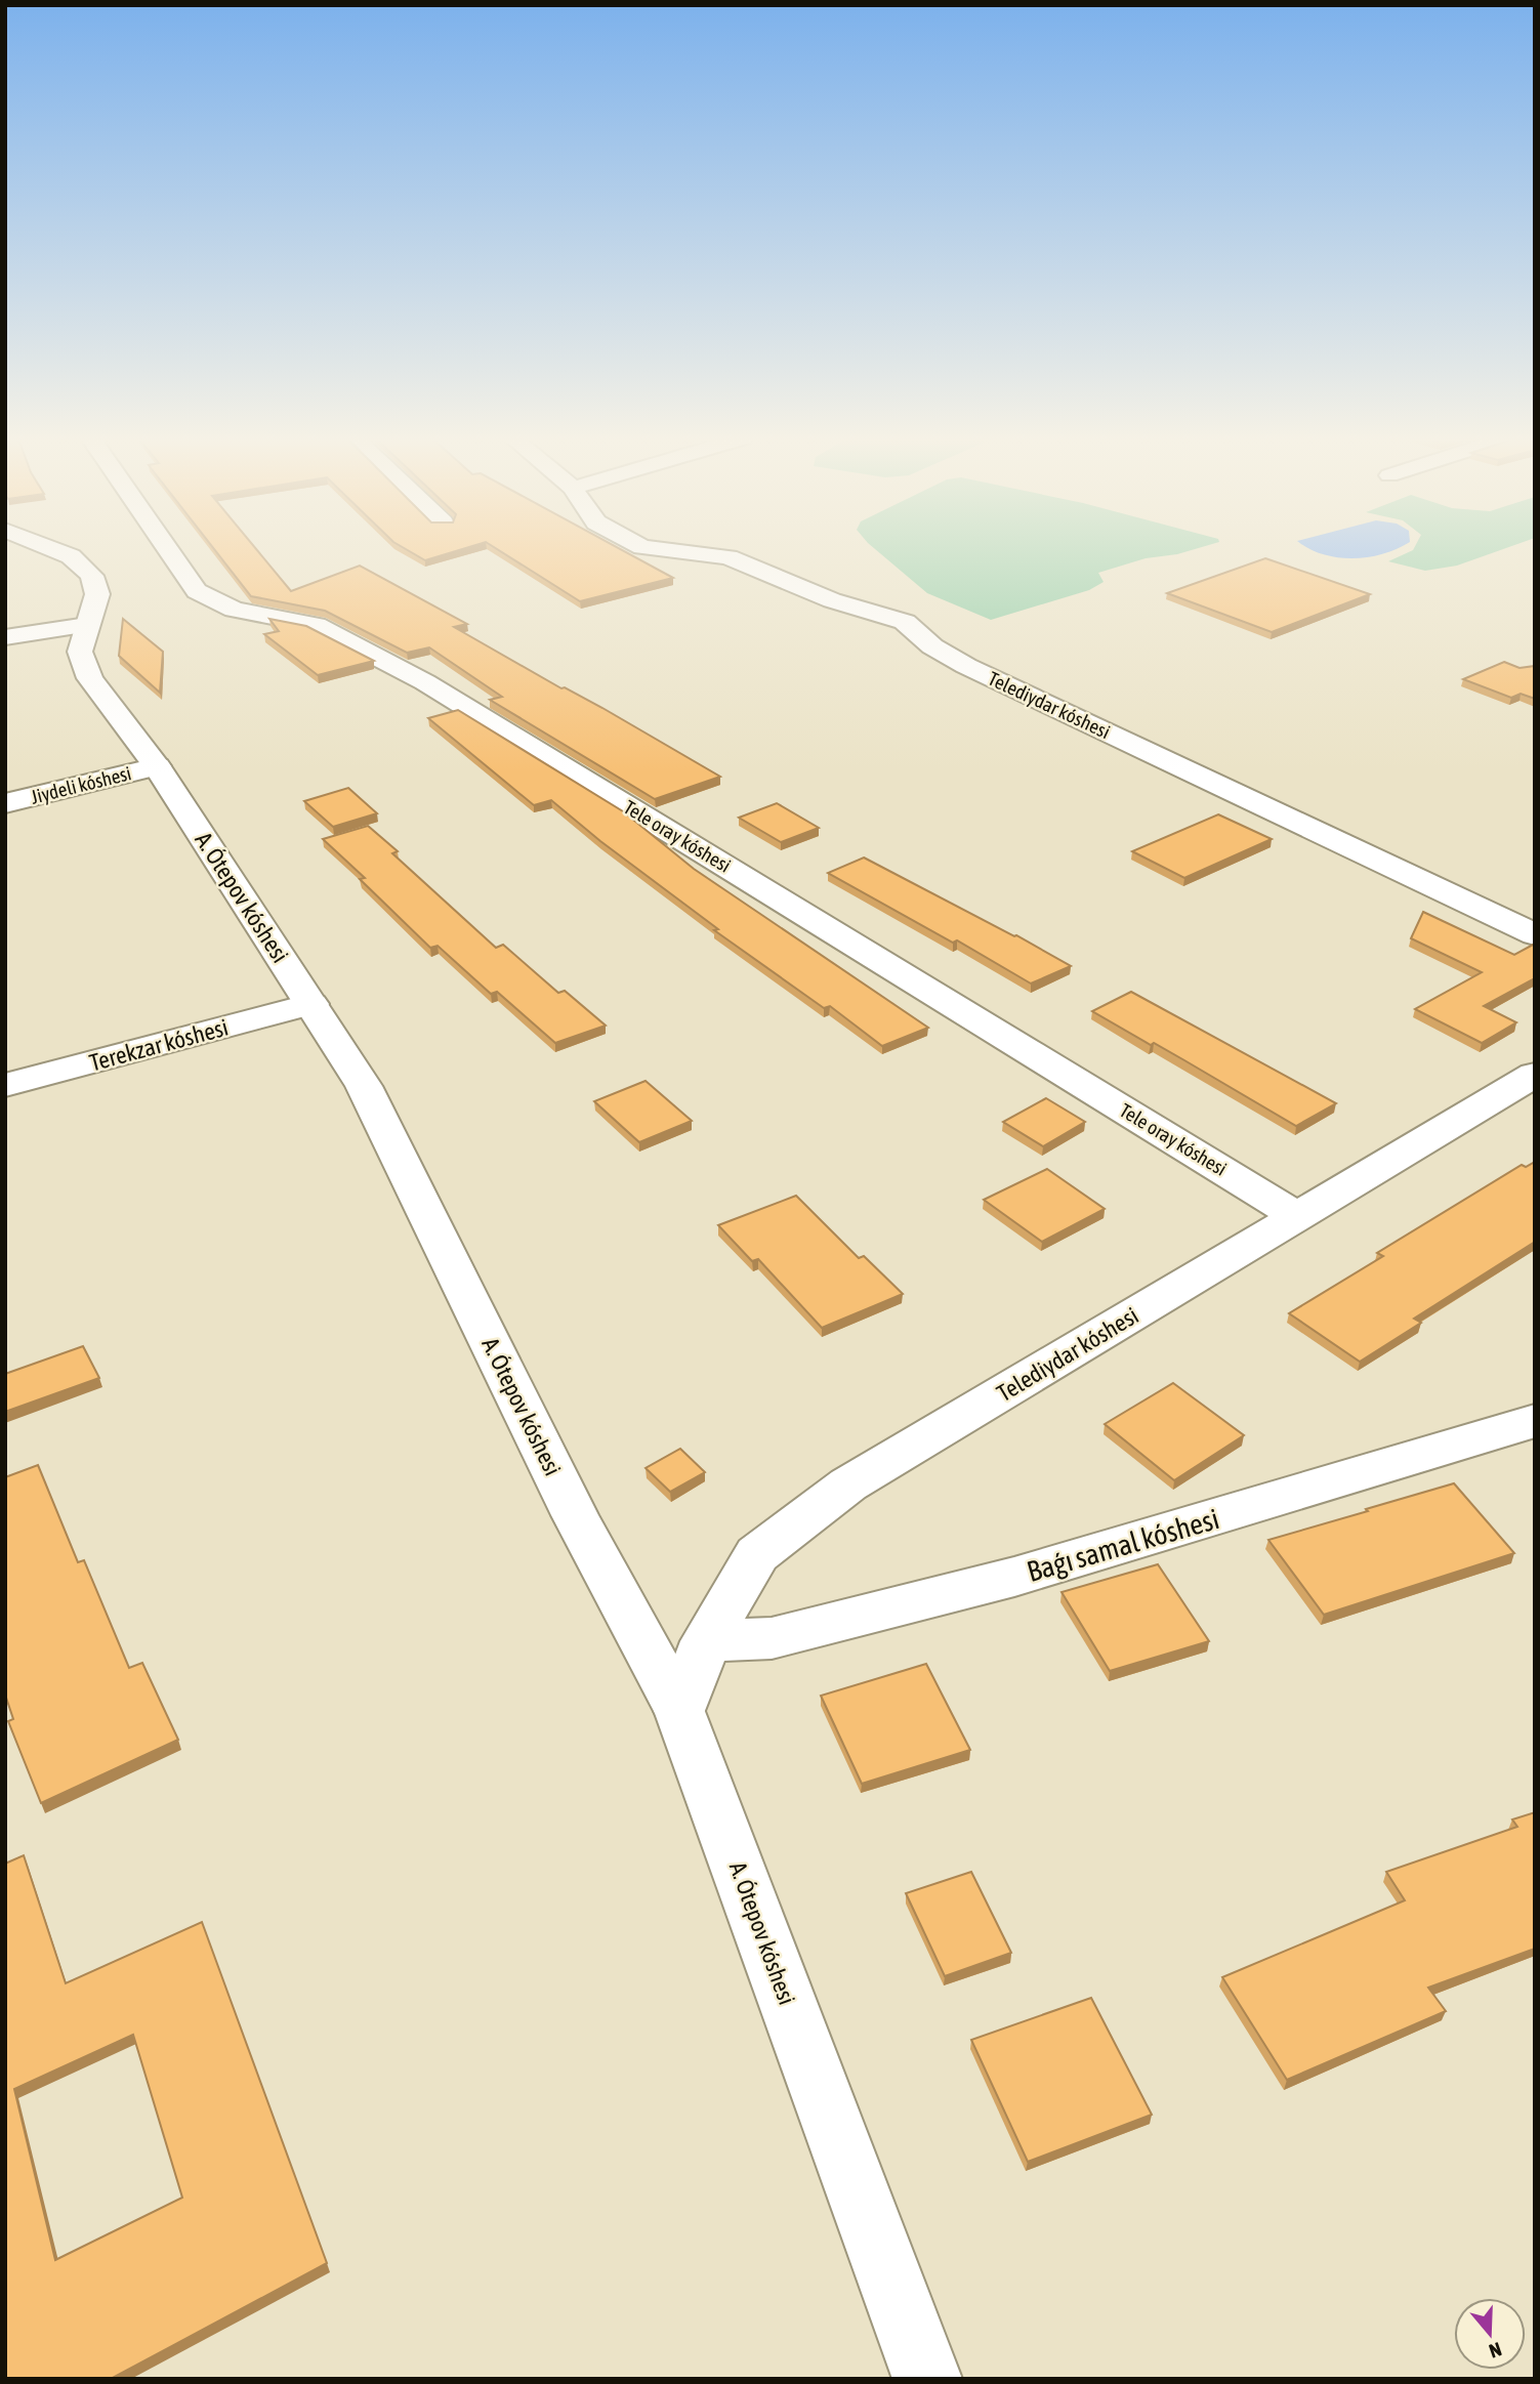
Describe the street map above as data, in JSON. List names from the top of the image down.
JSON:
{
  "streets": {
    "street": [
      "Telediydar kóshesi",
      "Jiydeli kóshesi",
      "Tele oray kóshesi",
      "A. Ótepov kóshesi",
      "Terekzar kóshesi",
      "Baǵı samal kóshesi"
    ]
  },
  "crossings": [
    ["Telediydar kóshesi", "Tele oray kóshesi"],
    ["Telediydar kóshesi", "A. Ótepov kóshesi"],
    ["Telediydar kóshesi", "Baǵı samal kóshesi"],
    ["Jiydeli kóshesi", "A. Ótepov kóshesi"],
    ["A. Ótepov kóshesi", "Terekzar kóshesi"]
  ],
  "north": "bottom"
}
